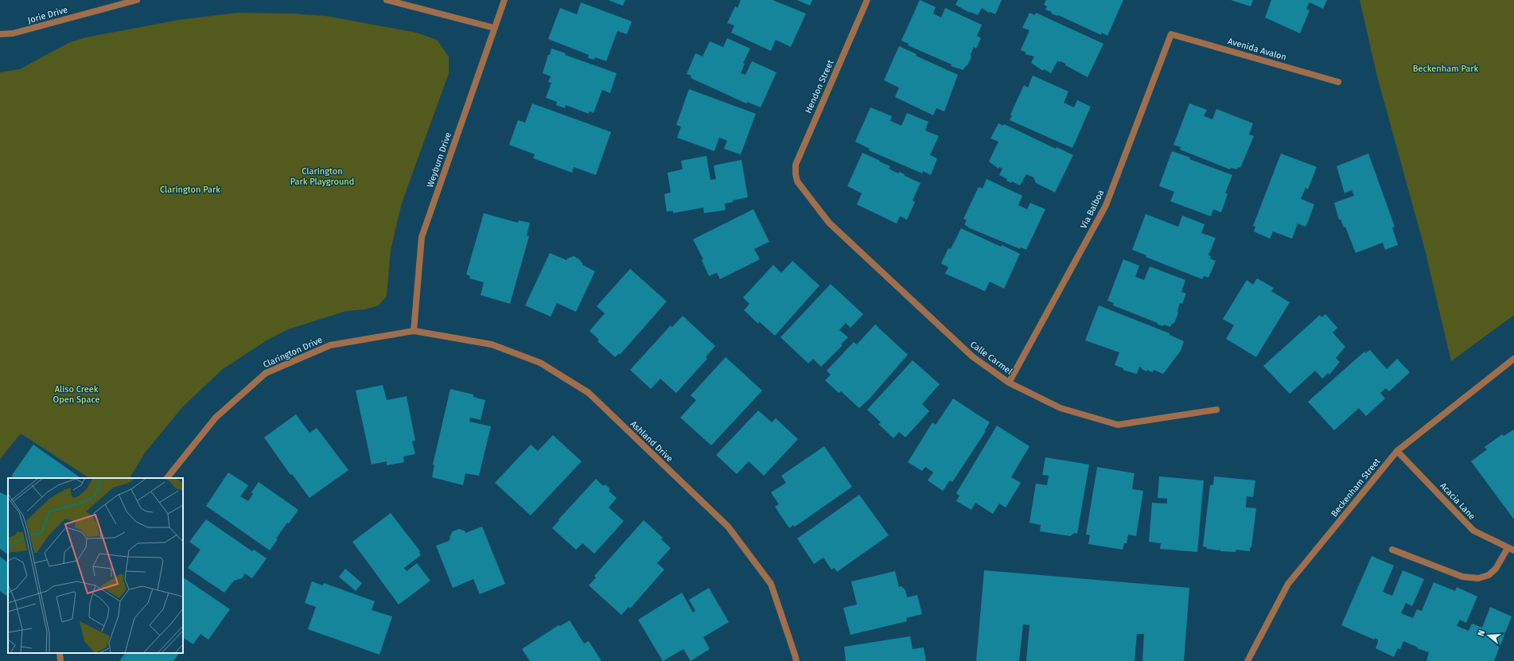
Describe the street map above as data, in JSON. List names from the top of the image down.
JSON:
{
  "streets": {
    "street": [
      "Jorie Drive",
      "Avenida Avalon",
      "Hendon Street",
      "Weyburn Drive",
      "Via Balboa",
      "Clarington Drive",
      "Calle Carmel",
      "Ashland Drive",
      "Beckenham Street",
      "Acacia Lane"
    ]
  },
  "crossings": [
    ["Avenida Avalon", "Via Balboa"],
    ["Hendon Street", "Calle Carmel"],
    ["Weyburn Drive", "Clarington Drive"],
    ["Weyburn Drive", "Ashland Drive"],
    ["Via Balboa", "Calle Carmel"],
    ["Clarington Drive", "Ashland Drive"],
    ["Beckenham Street", "Acacia Lane"]
  ],
  "parks": [
    "Beckenham Park",
    "Clarington Park Playground",
    "Clarington Park",
    "Aliso Creek Open Space"
  ],
  "north": "left"
}
